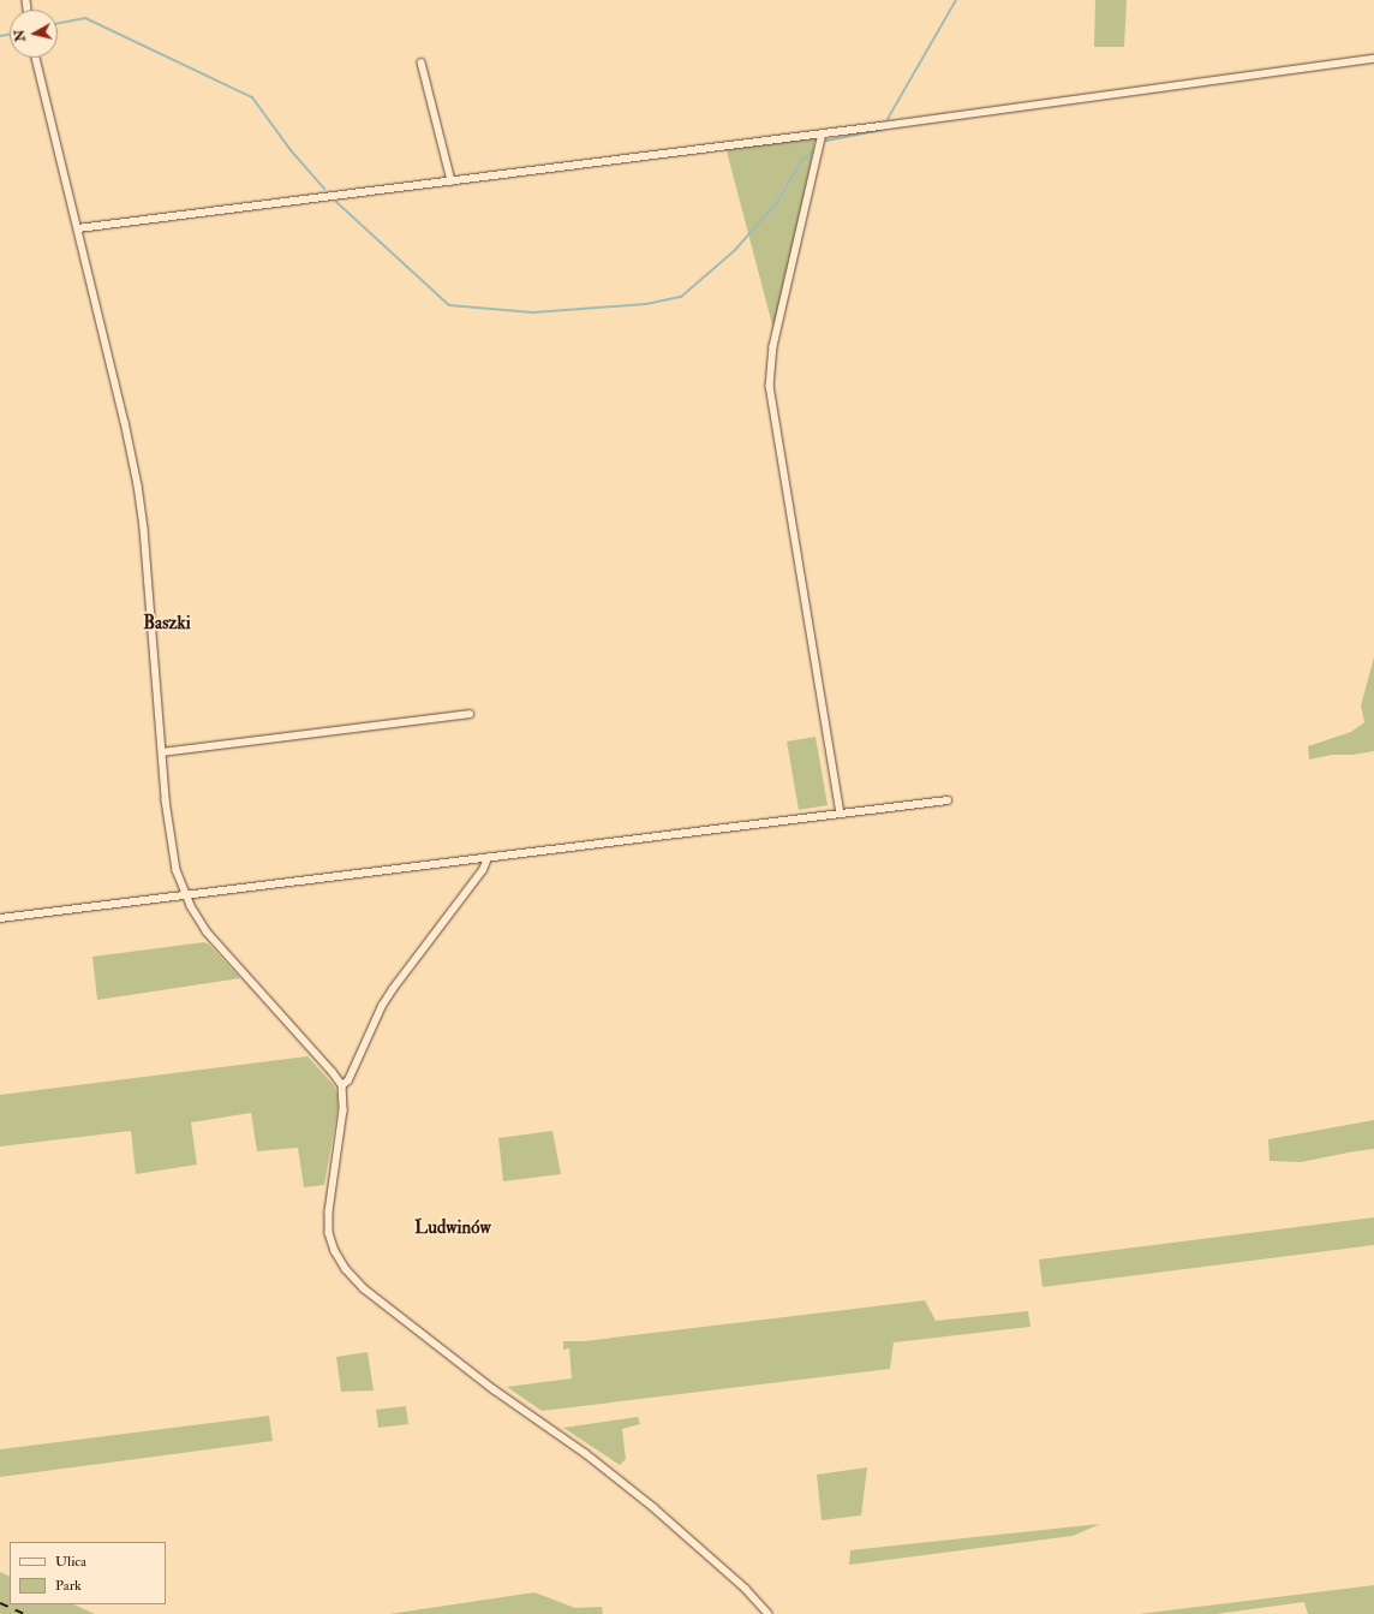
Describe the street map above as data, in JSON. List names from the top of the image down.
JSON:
{
  "districts": ["Baszki", "Ludwinów"],
  "legend": ["Ulica", "Park"],
  "north": "left"
}
